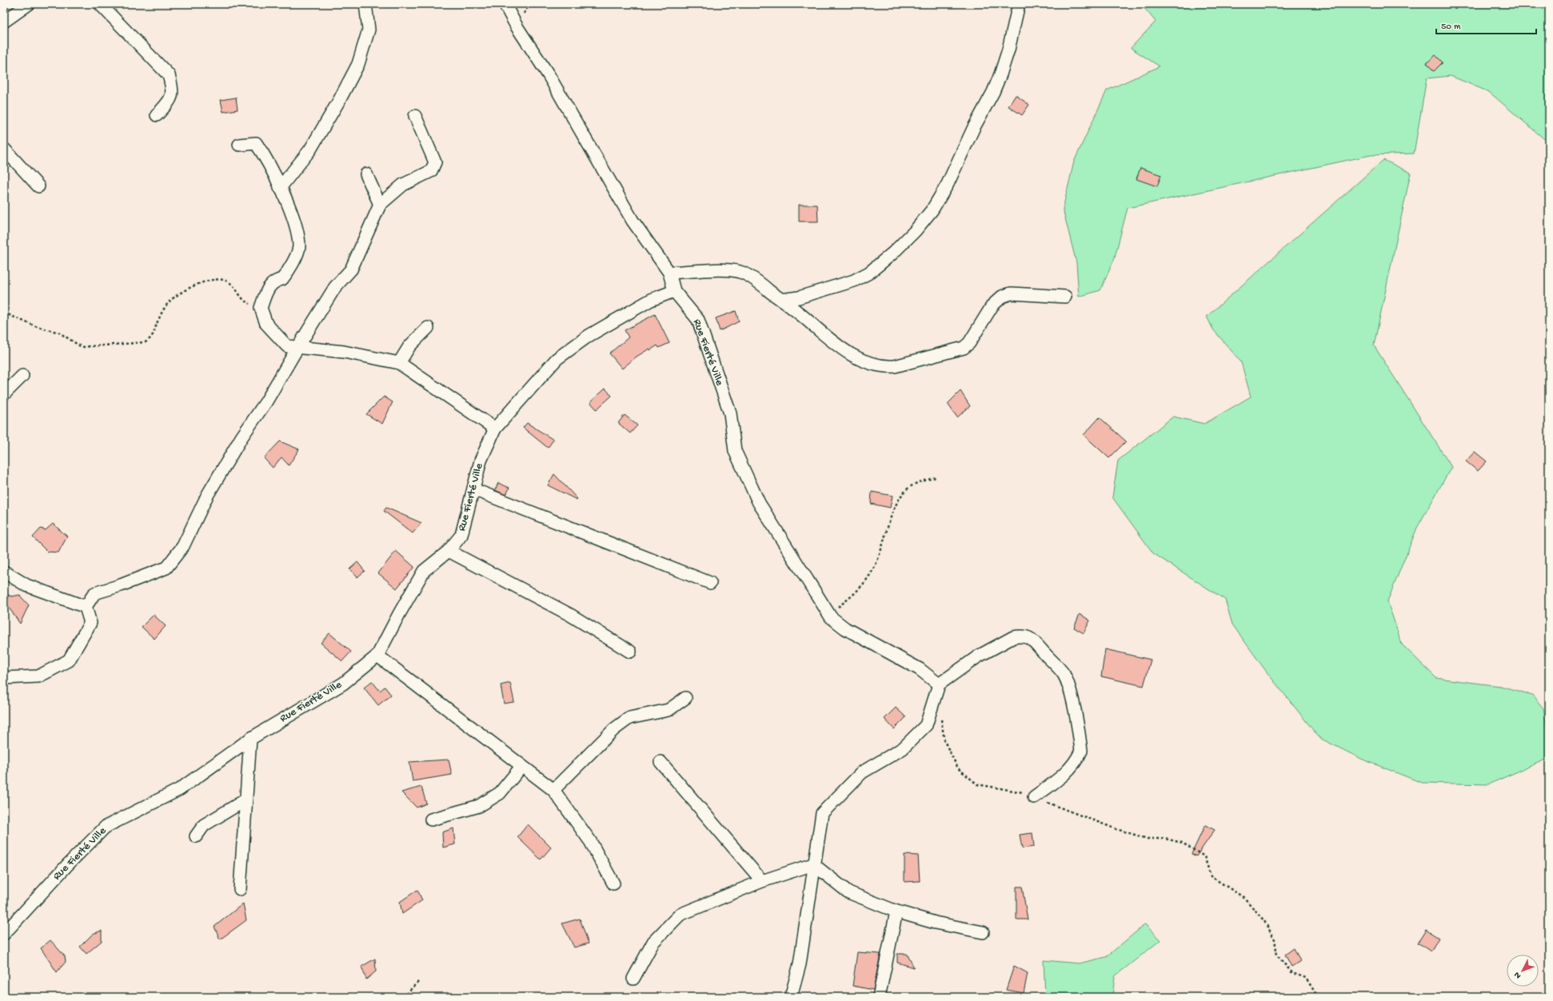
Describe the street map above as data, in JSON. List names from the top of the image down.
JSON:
{
  "streets": {
    "street": ["Rue Fierté Ville"]
  },
  "scale_bar": "50 m",
  "north": "bottom left"
}
